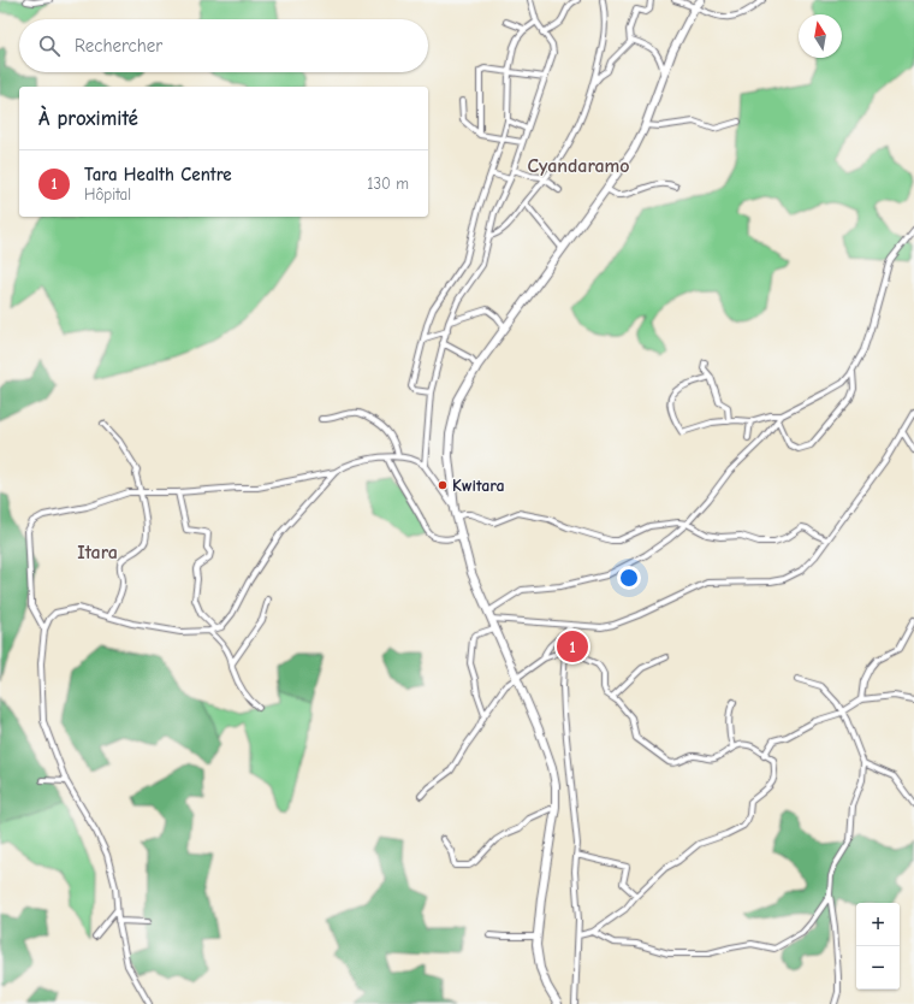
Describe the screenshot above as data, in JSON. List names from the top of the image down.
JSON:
{
  "districts": ["Cyandaramo", "Itara"],
  "places": ["Kwitara"],
  "north": "top",
  "page": {
    "search": "Rechercher",
    "heading": "À proximité",
    "list": [
      {
        "mark": "1",
        "name": "Tara Health Centre",
        "note": "Hôpital",
        "value": "130 m"
      }
    ],
    "pins": "1",
    "map_buttons": ["+", "−"]
  }
}
